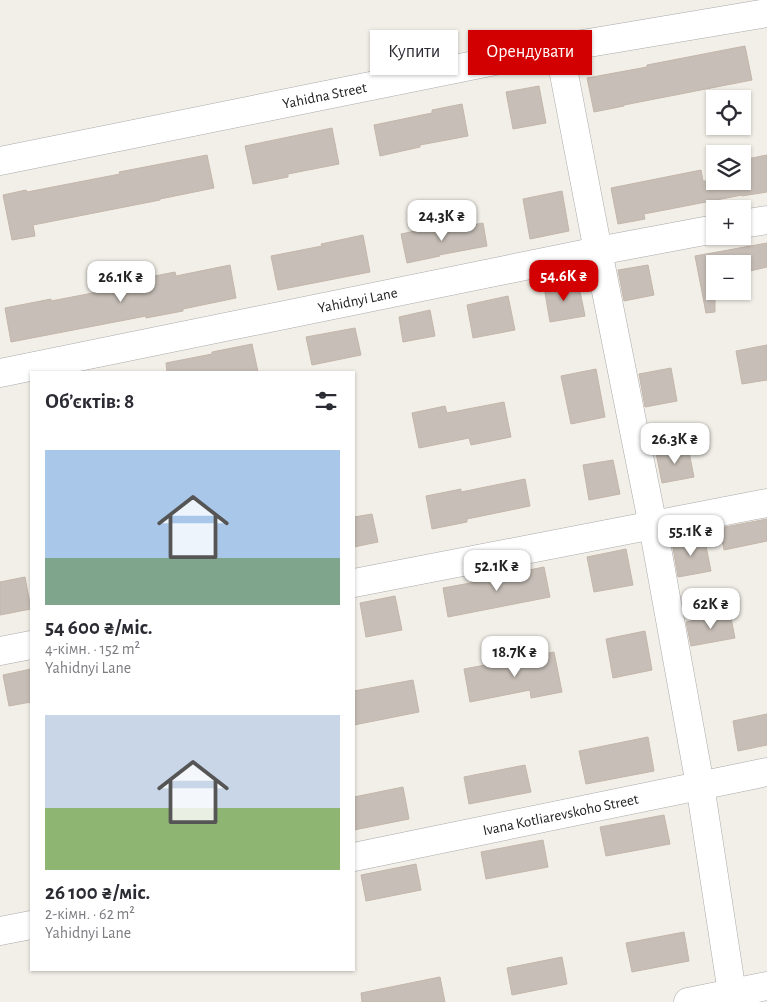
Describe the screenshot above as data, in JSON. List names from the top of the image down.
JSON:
{
  "streets": {
    "street": ["Yahidna Street", "Yahidnyi Lane", "Ivana Kotliarevskoho Street"]
  },
  "page": {
    "chip": ["Купити", "Орендувати"],
    "map_buttons": ["+", "−"],
    "price": [
      "24.3K ₴",
      "54.6K ₴",
      "26.1K ₴",
      "26.3K ₴",
      "55.1K ₴",
      "52.1K ₴",
      "62K ₴",
      "18.7K ₴"
    ],
    "heading": "Об’єктів: 8",
    "list": [
      {
        "name": "54 600 ₴/міс.",
        "note": "4-кімн. · 152 m² · Yahidnyi Lane"
      },
      {
        "name": "26 100 ₴/міс.",
        "note": "2-кімн. · 62 m² · Yahidnyi Lane"
      }
    ]
  }
}
